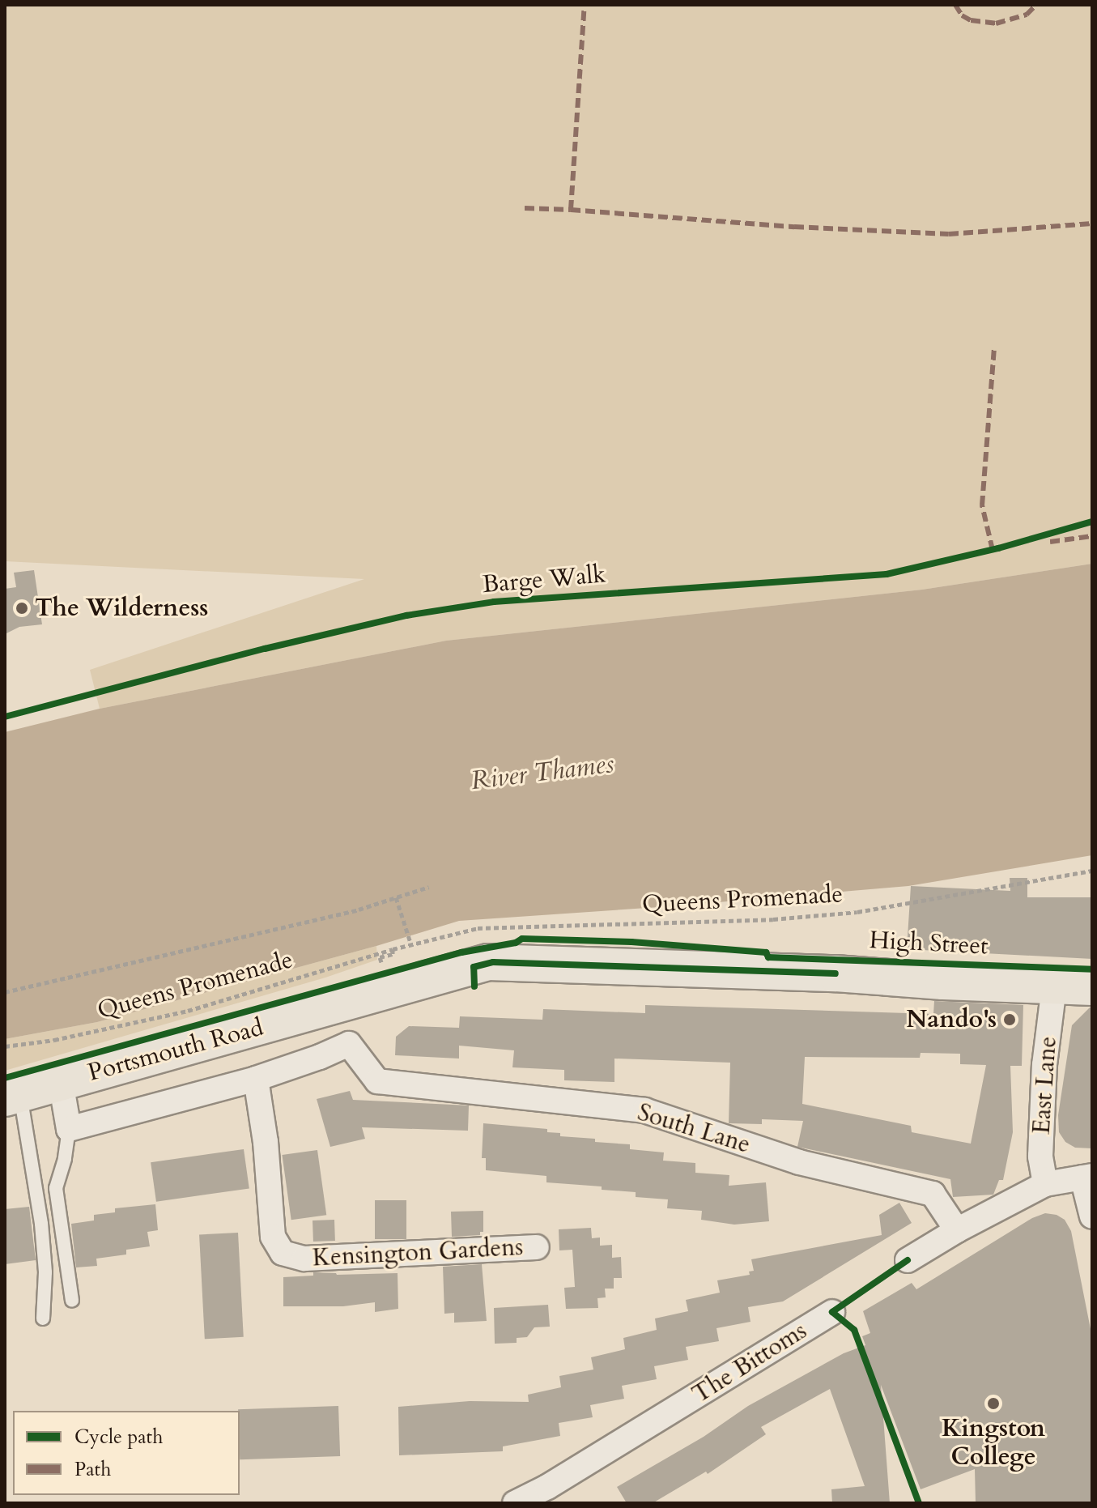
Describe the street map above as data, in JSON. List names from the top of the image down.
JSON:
{
  "streets": {
    "main road": ["High Street", "Portsmouth Road"],
    "street": [
      "East Lane",
      "South Lane",
      "Kensington Gardens",
      "The Bittoms"
    ],
    "path": ["Queens Promenade"],
    "cycle path": ["Barge Walk"]
  },
  "crossings": [
    ["High Street", "Portsmouth Road"],
    ["High Street", "East Lane"]
  ],
  "water": ["River Thames"],
  "places": ["The Wilderness", "Nando's", "Kingston College"],
  "legend": ["Cycle path", "Path"]
}
